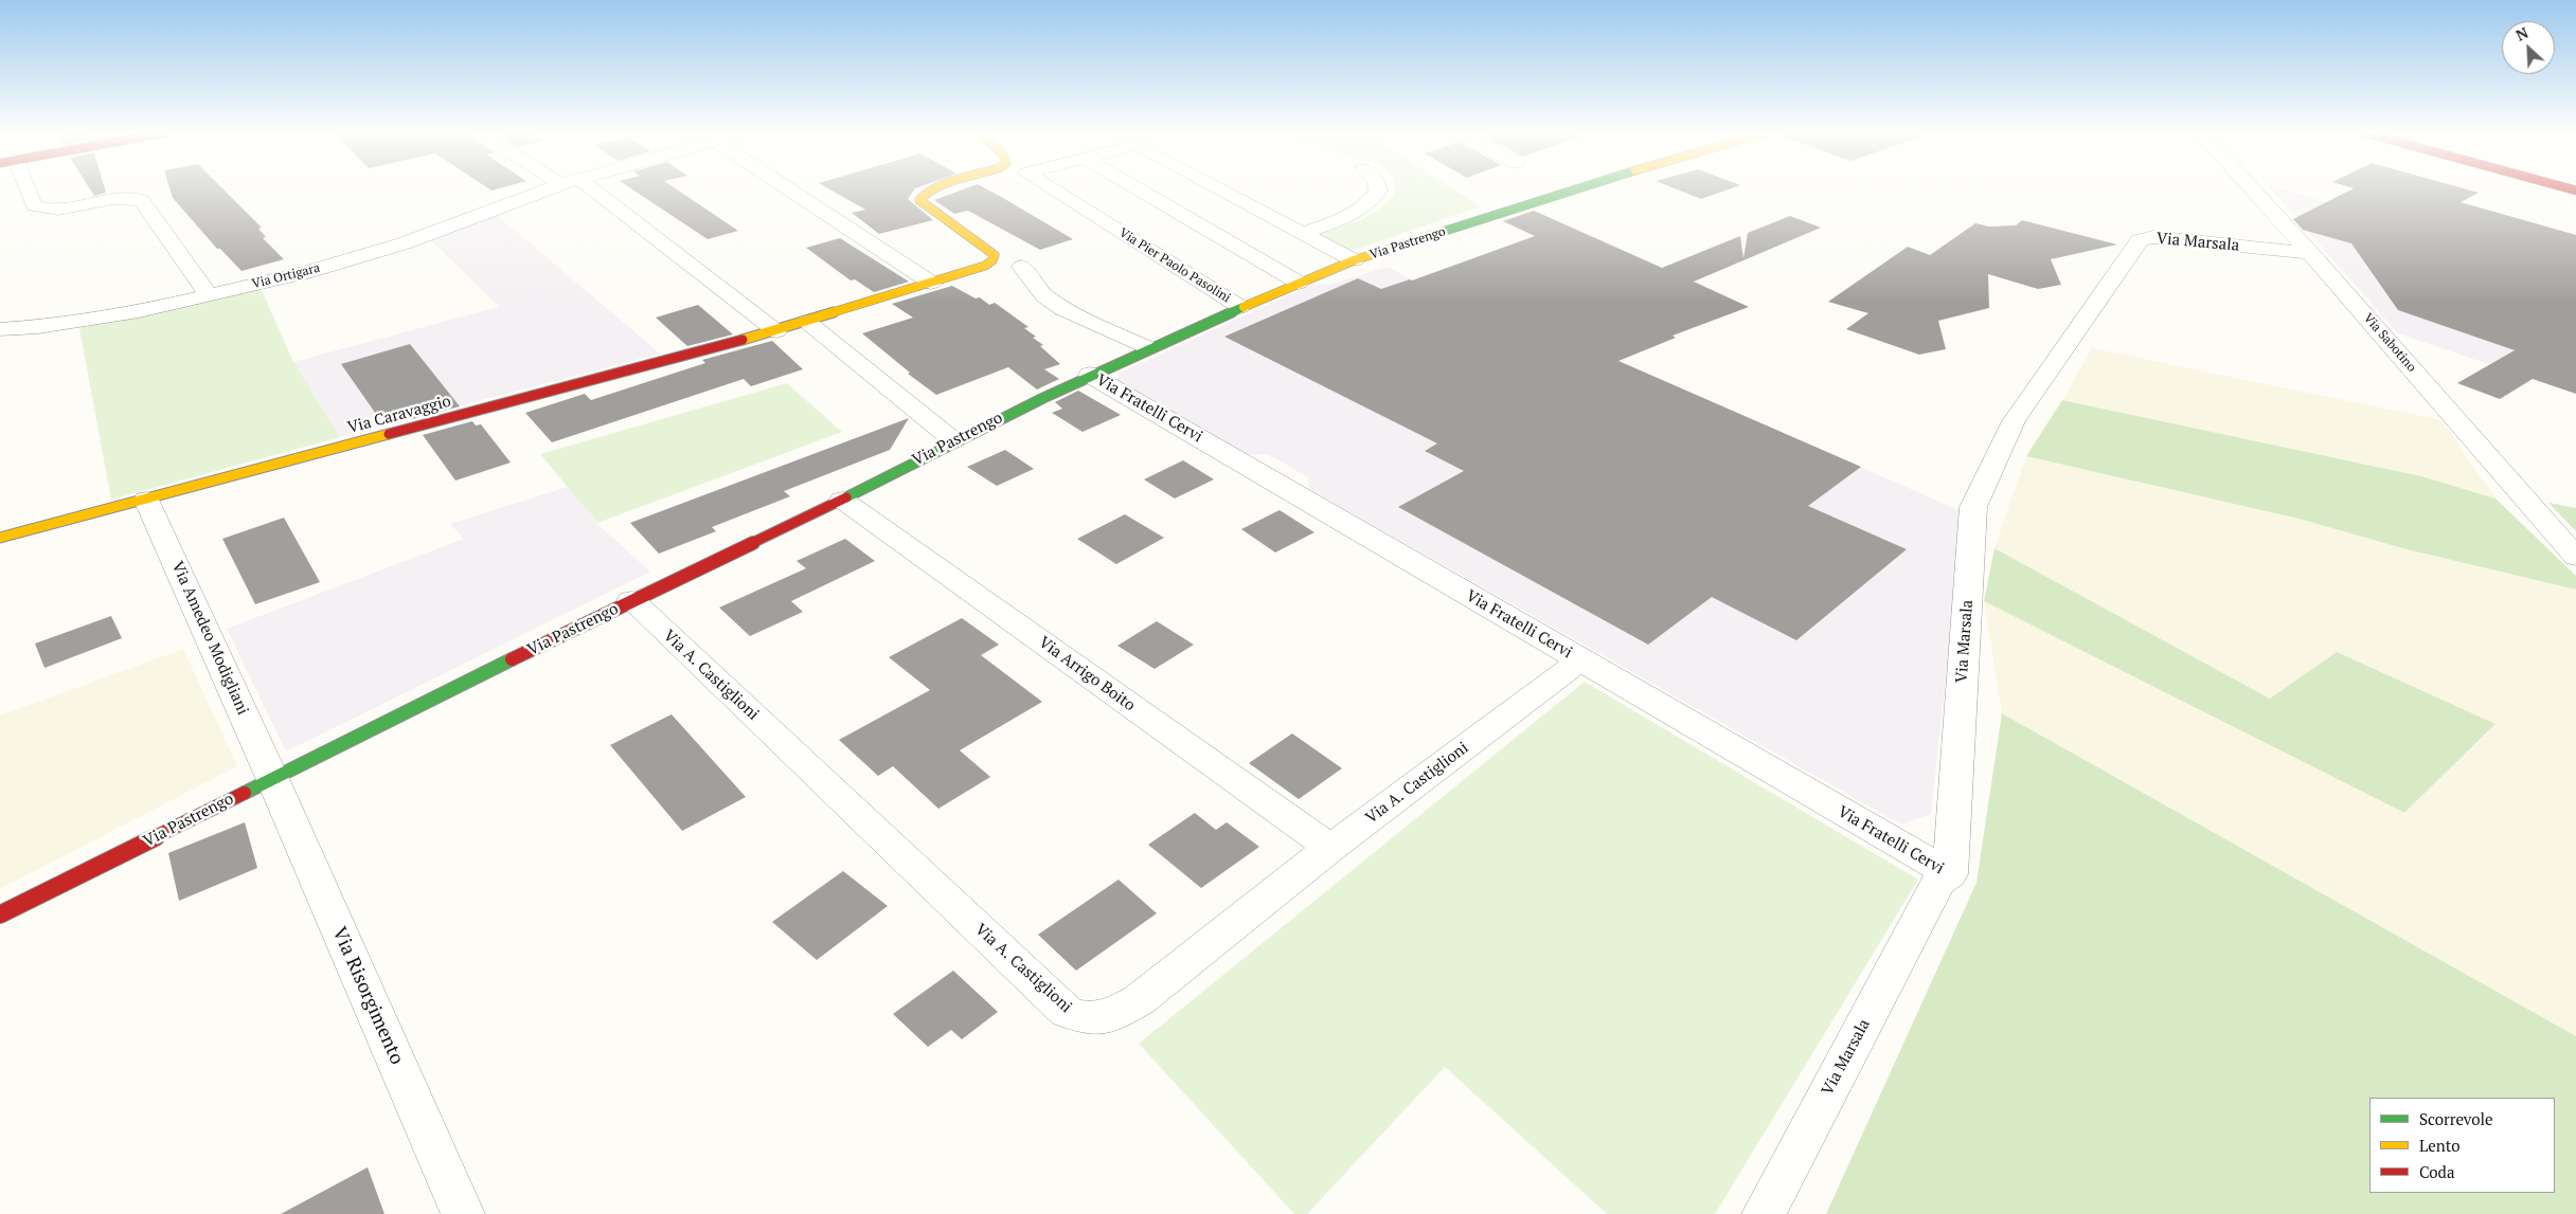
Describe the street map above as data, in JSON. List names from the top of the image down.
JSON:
{
  "streets": {
    "street": [
      "Via Marsala",
      "Via Pastrengo",
      "Via Pier Paolo Pasolini",
      "Via Ortigara",
      "Via Sabotino",
      "Via Fratelli Cervi",
      "Via Caravaggio",
      "Via Amedeo Modigliani",
      "Via Arrigo Boito",
      "Via A. Castiglioni",
      "Via Risorgimento"
    ]
  },
  "crossings": [
    ["Via Marsala", "Via Sabotino"],
    ["Via Marsala", "Via Fratelli Cervi"],
    ["Via Pastrengo", "Via Pier Paolo Pasolini"],
    ["Via Pastrengo", "Via Fratelli Cervi"],
    ["Via Pastrengo", "Via Amedeo Modigliani"],
    ["Via Pastrengo", "Via Arrigo Boito"],
    ["Via Pastrengo", "Via A. Castiglioni"],
    ["Via Pastrengo", "Via Risorgimento"],
    ["Via Fratelli Cervi", "Via A. Castiglioni"],
    ["Via Caravaggio", "Via Amedeo Modigliani"],
    ["Via Amedeo Modigliani", "Via Risorgimento"],
    ["Via Arrigo Boito", "Via A. Castiglioni"]
  ],
  "legend": ["Scorrevole", "Lento", "Coda"],
  "north": "top left"
}
